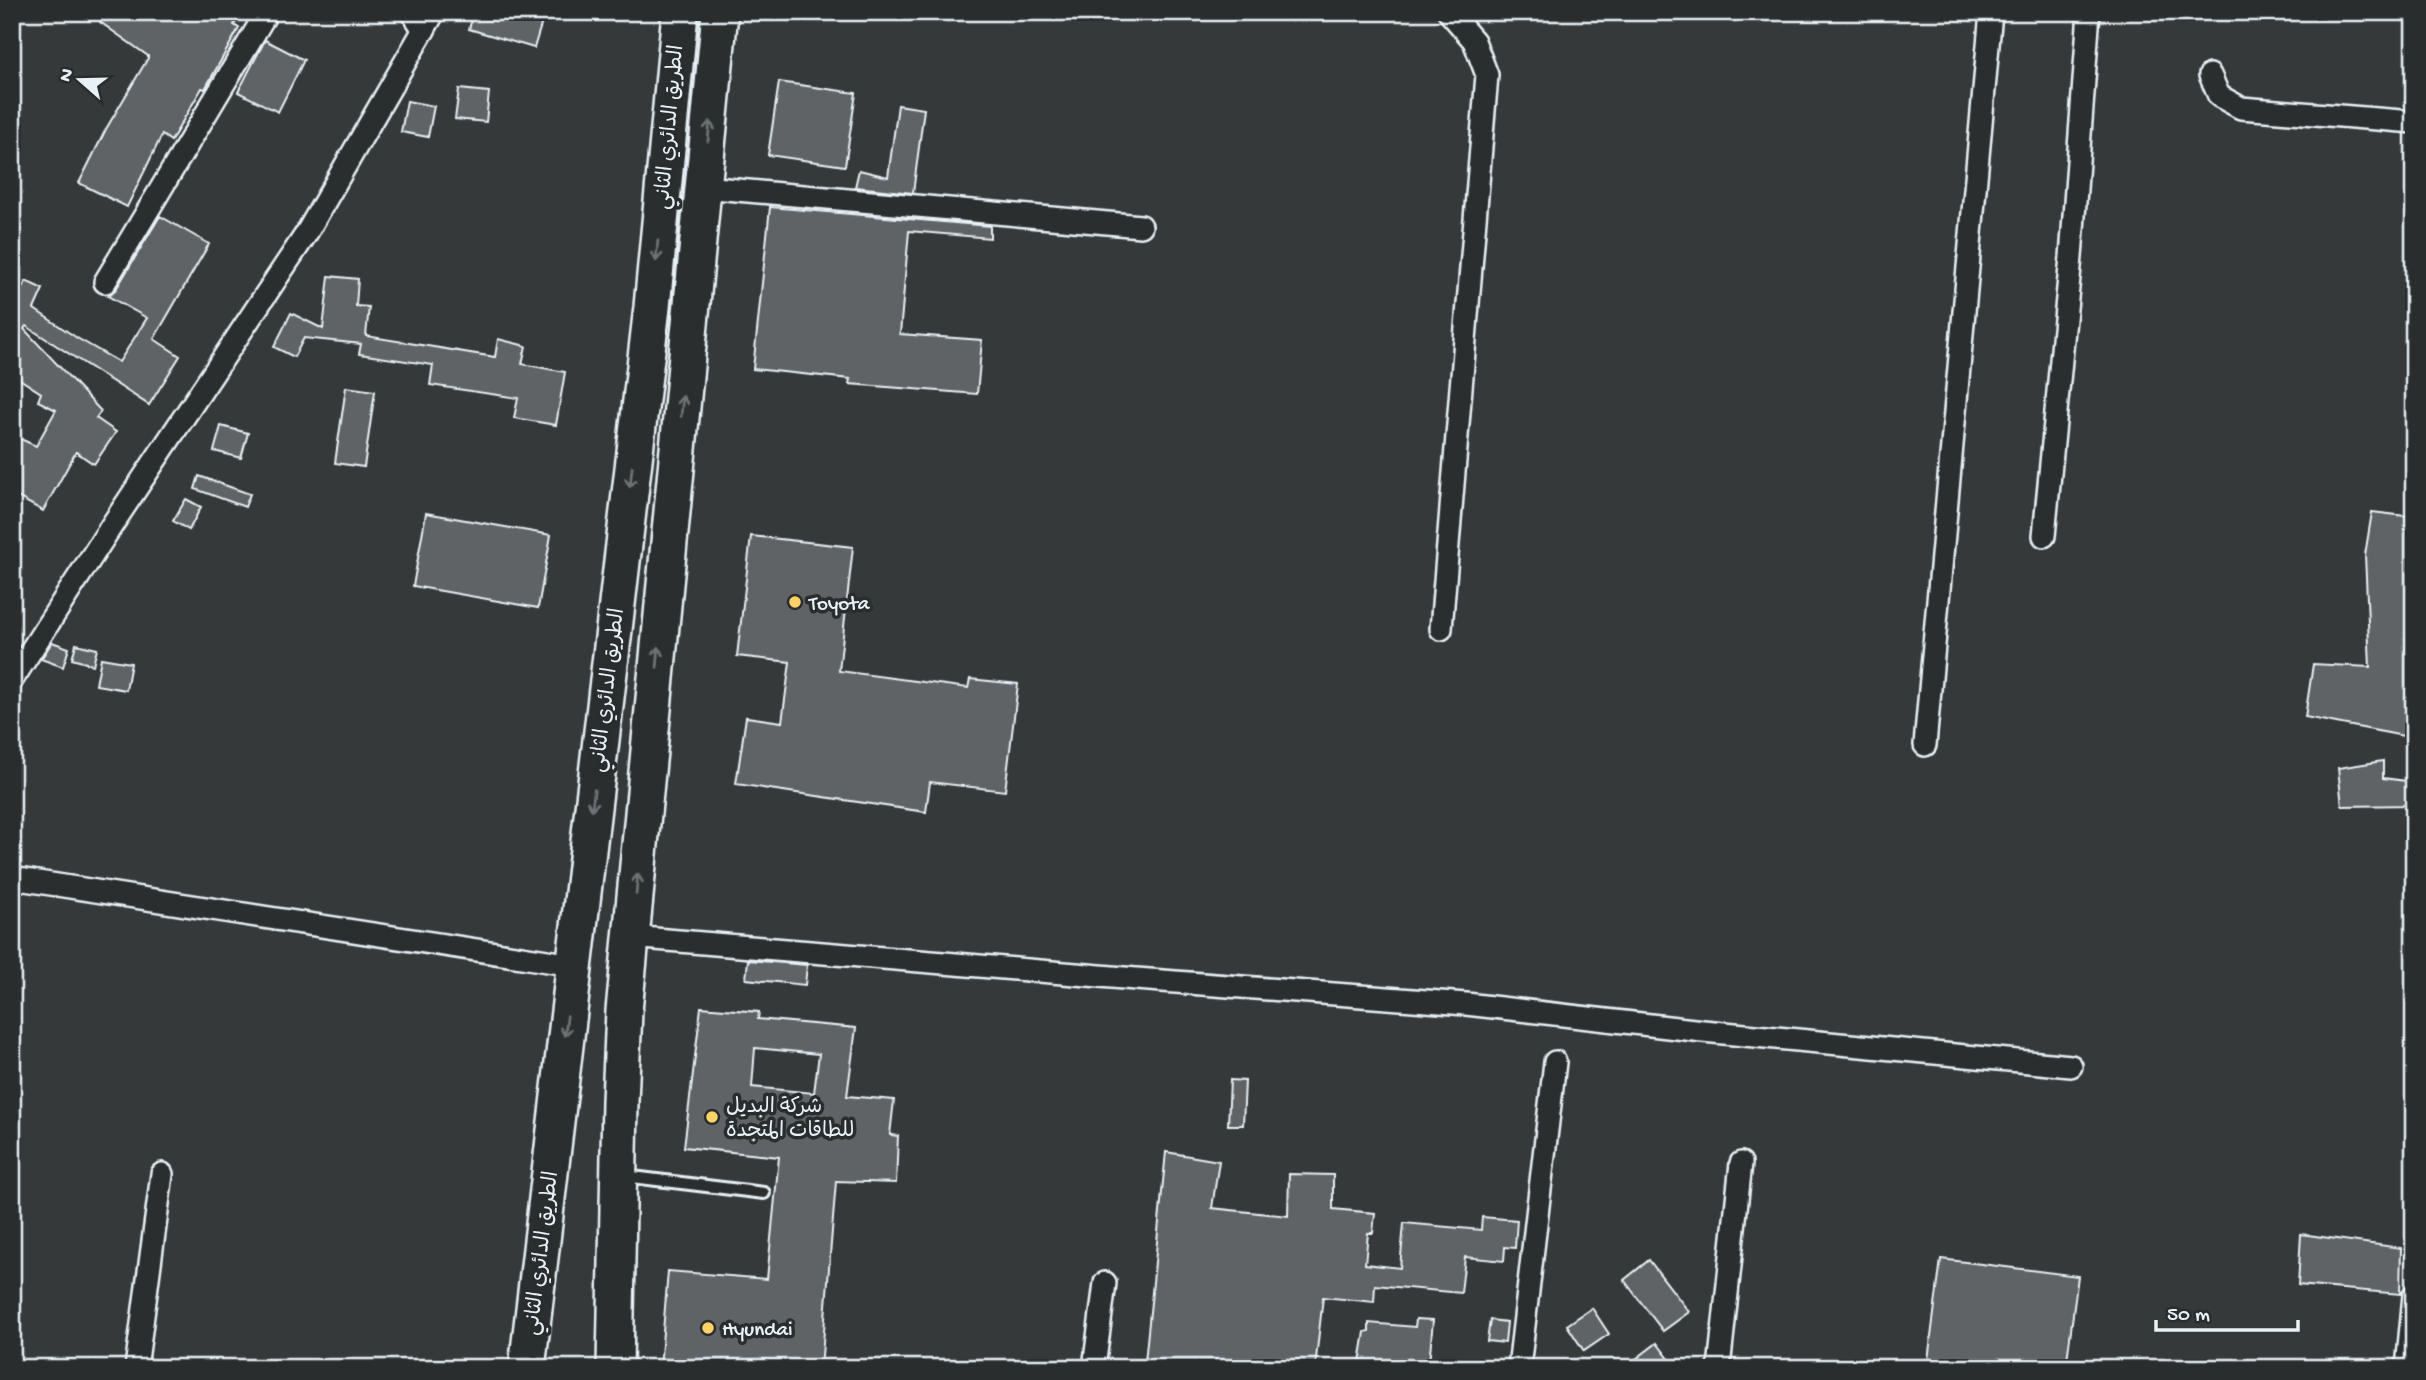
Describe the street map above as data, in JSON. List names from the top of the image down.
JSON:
{
  "streets": {
    "highway": ["الطريق الدائري الثاني"]
  },
  "places": ["Toyota", "شركة البديل للطاقات المتجدة", "Hyundai"],
  "scale_bar": "50 m",
  "north": "left"
}
